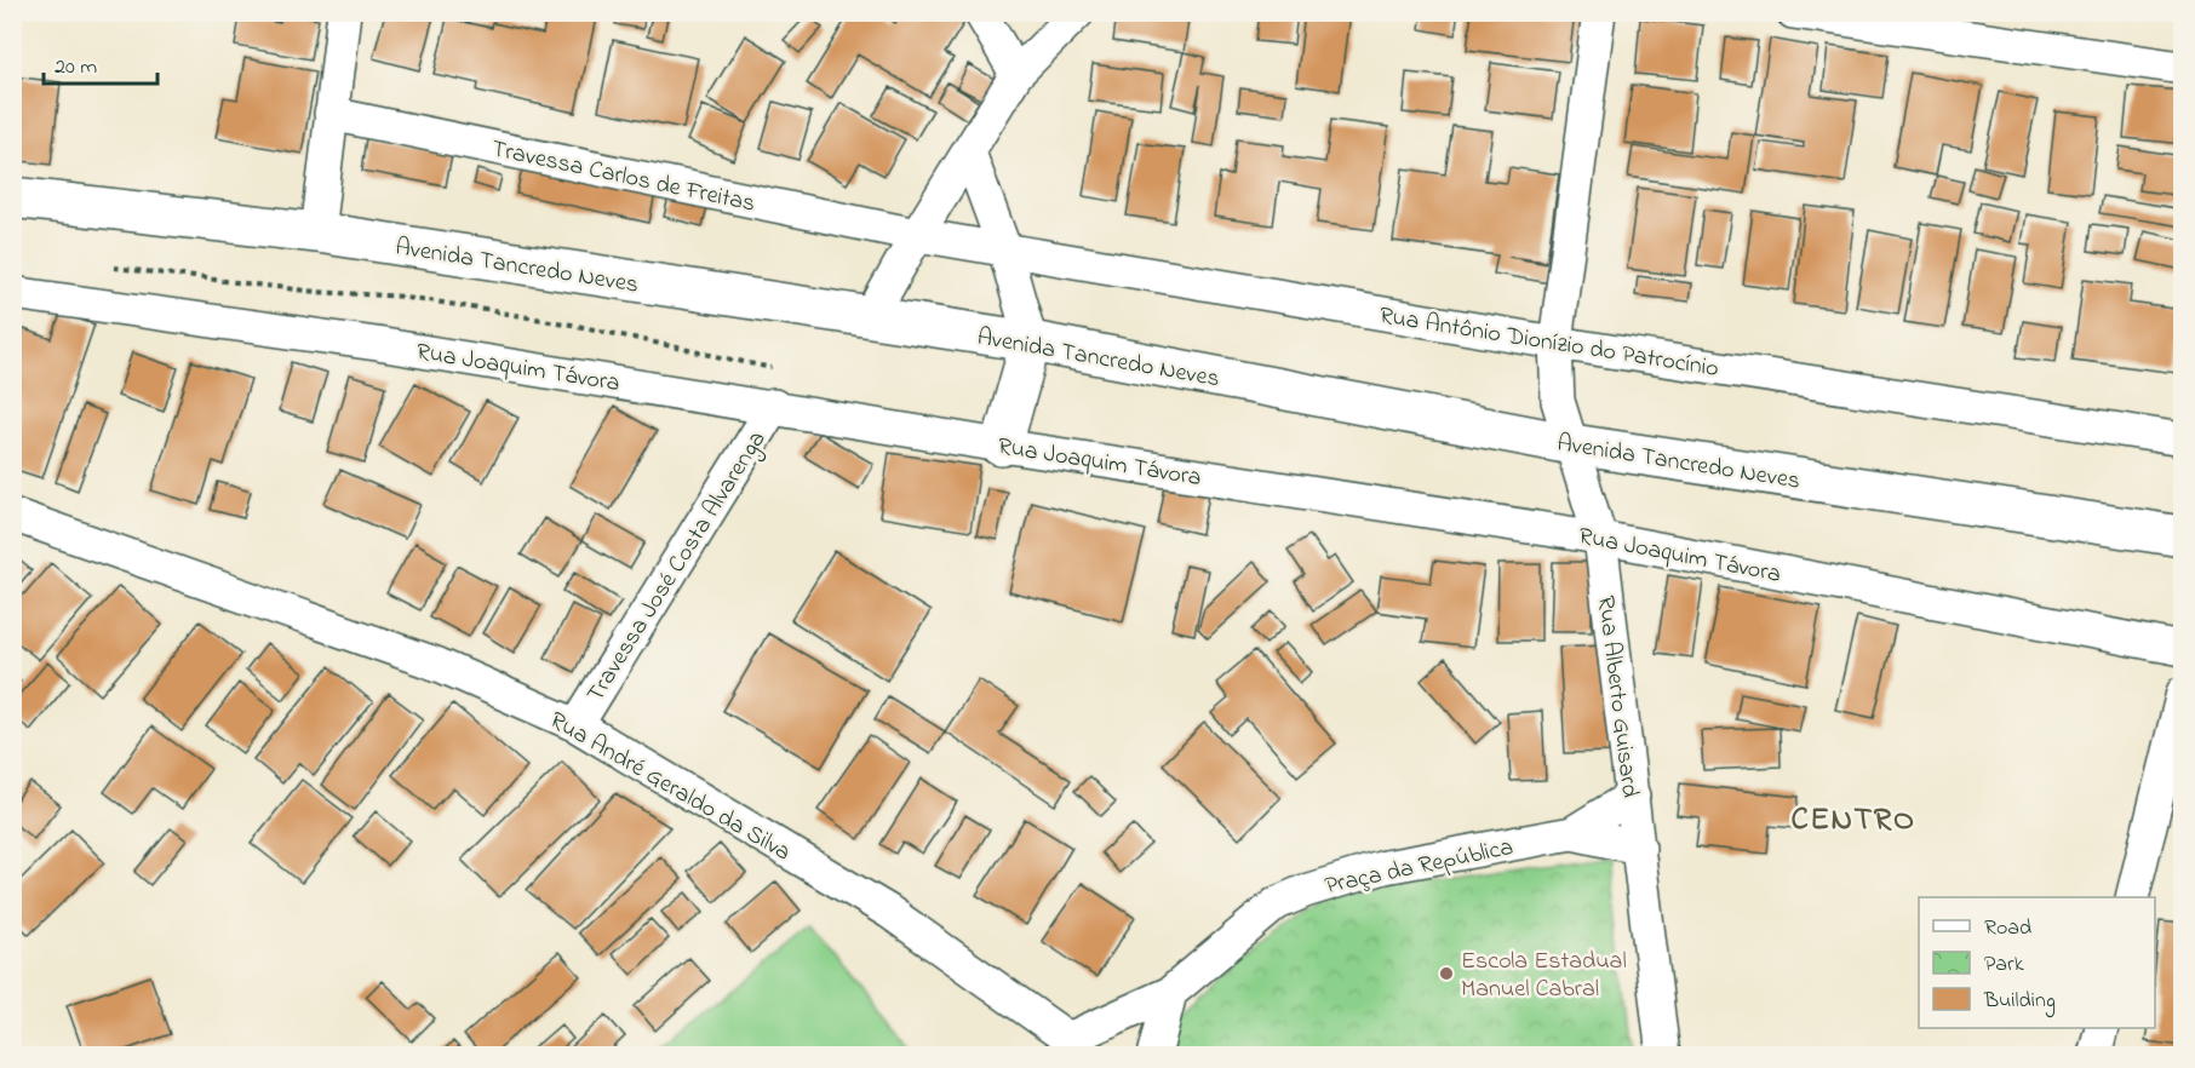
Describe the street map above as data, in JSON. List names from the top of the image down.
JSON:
{
  "streets": {
    "main road": ["Avenida Tancredo Neves"],
    "street": [
      "Travessa Carlos de Freitas",
      "Rua Antônio Dionízio do Patrocínio",
      "Rua Joaquim Távora",
      "Travessa José Costa Alvarenga",
      "Rua Alberto Guisard",
      "Rua André Geraldo da Silva",
      "Praça da República"
    ]
  },
  "crossings": [
    ["Travessa Carlos de Freitas", "Rua Antônio Dionízio do Patrocínio"],
    ["Avenida Tancredo Neves", "Rua Alberto Guisard"],
    ["Rua Antônio Dionízio do Patrocínio", "Rua Alberto Guisard"],
    ["Rua Joaquim Távora", "Travessa José Costa Alvarenga"],
    ["Rua Joaquim Távora", "Rua Alberto Guisard"],
    ["Travessa José Costa Alvarenga", "Rua André Geraldo da Silva"],
    ["Rua Alberto Guisard", "Praça da República"],
    ["Rua André Geraldo da Silva", "Praça da República"]
  ],
  "districts": ["CENTRO"],
  "places": ["Escola Estadual Manuel Cabral"],
  "legend": ["Road", "Park", "Building"],
  "scale_bar": "20 m"
}
